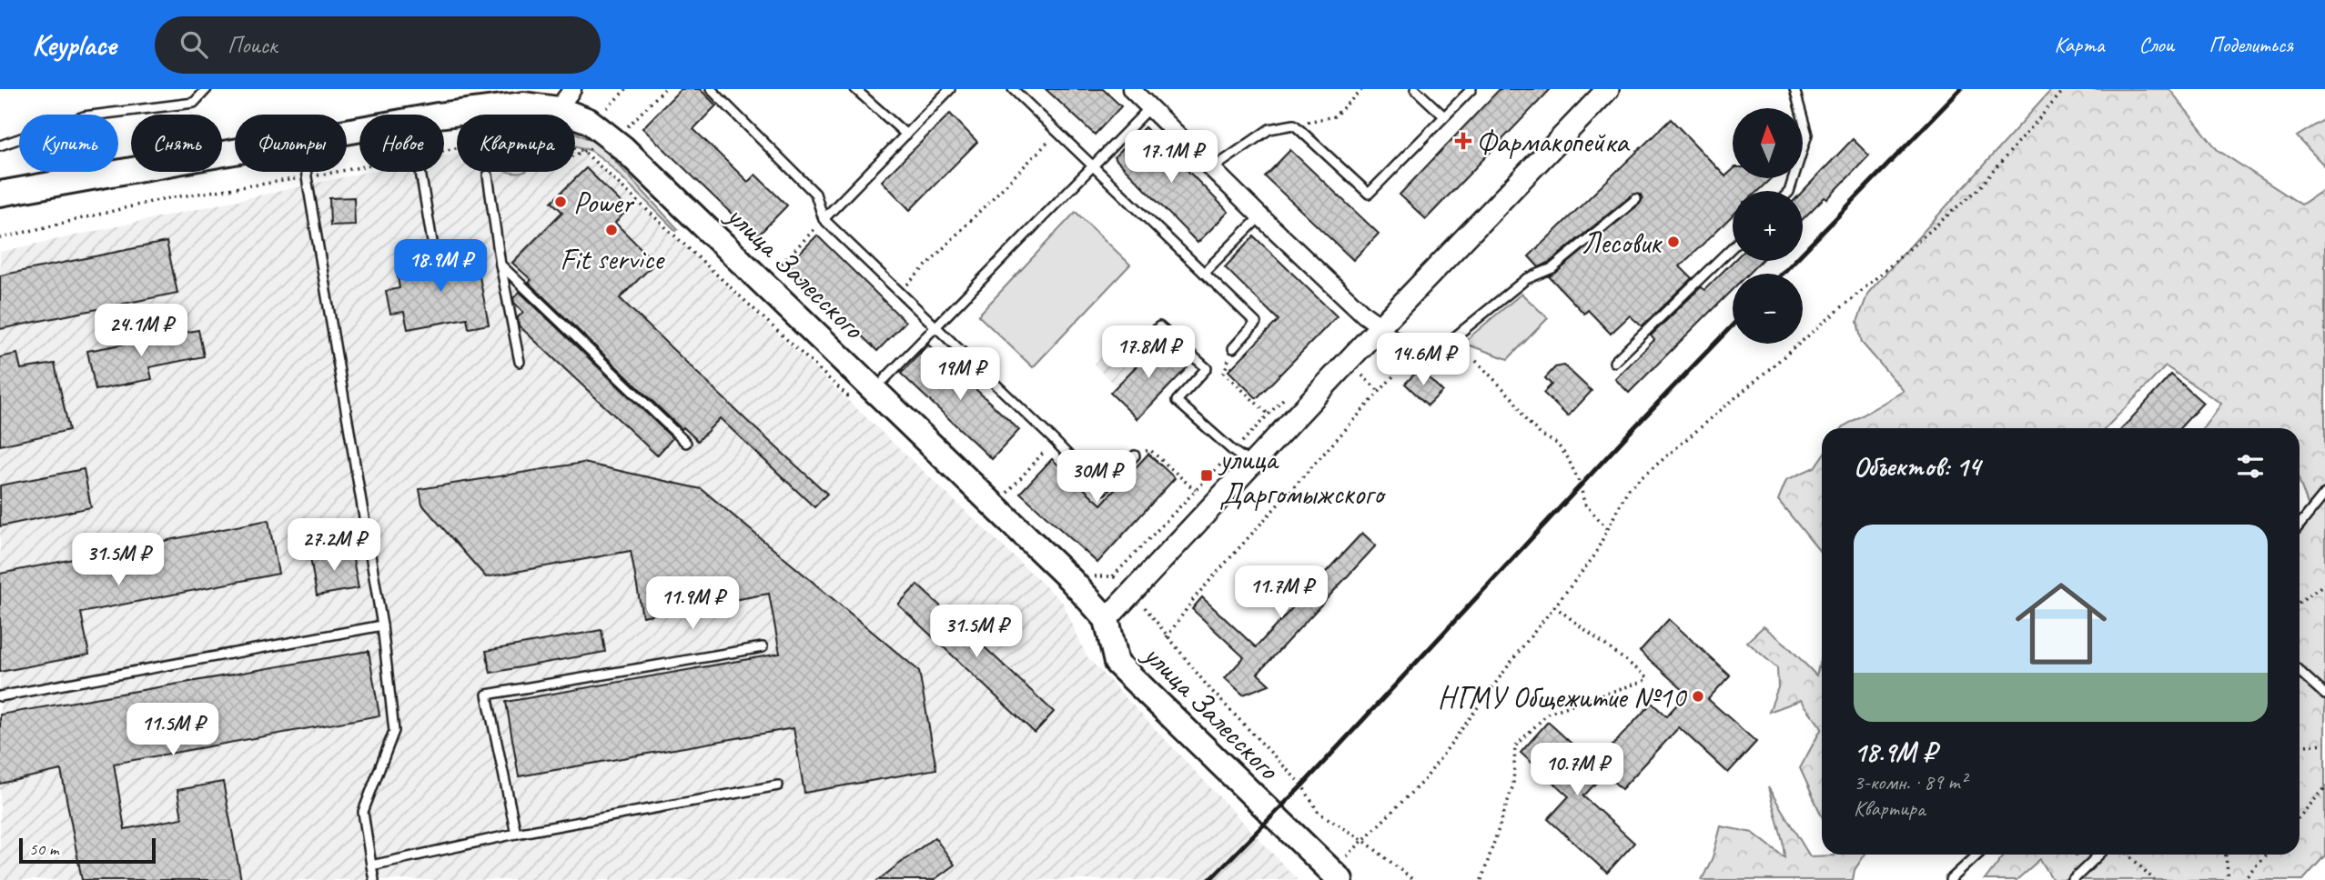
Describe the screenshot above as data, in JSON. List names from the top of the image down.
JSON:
{
  "streets": {
    "main road": ["улица Залесского"]
  },
  "places": {
    "health": ["Фармакопейка"],
    "other": [
      "Power",
      "Fit service",
      "Лесовик",
      "НГМУ Общежитие №10"
    ],
    "transit": ["улица Даргомыжского"]
  },
  "scale_bar": "50 m",
  "north": "top",
  "page": {
    "header": "Keyplace",
    "search": "Поиск",
    "nav": ["Карта", "Слои", "Поделиться"],
    "map_buttons": ["+", "−"],
    "chip": [
      "Купить",
      "Снять",
      "Фильтры",
      "Новое",
      "Квартира"
    ],
    "price": [
      "17.1M ₽",
      "18.9M ₽",
      "24.1M ₽",
      "17.8M ₽",
      "14.6M ₽",
      "19M ₽",
      "30M ₽",
      "27.2M ₽",
      "31.5M ₽",
      "11.7M ₽",
      "11.9M ₽",
      "31.5M ₽",
      "11.5M ₽",
      "10.7M ₽"
    ],
    "heading": "Объектов: 14",
    "list": [
      {
        "name": "18.9M ₽",
        "note": "3-комн. · 89 m² · Квартира"
      }
    ],
    "scale": "50 m"
  }
}
